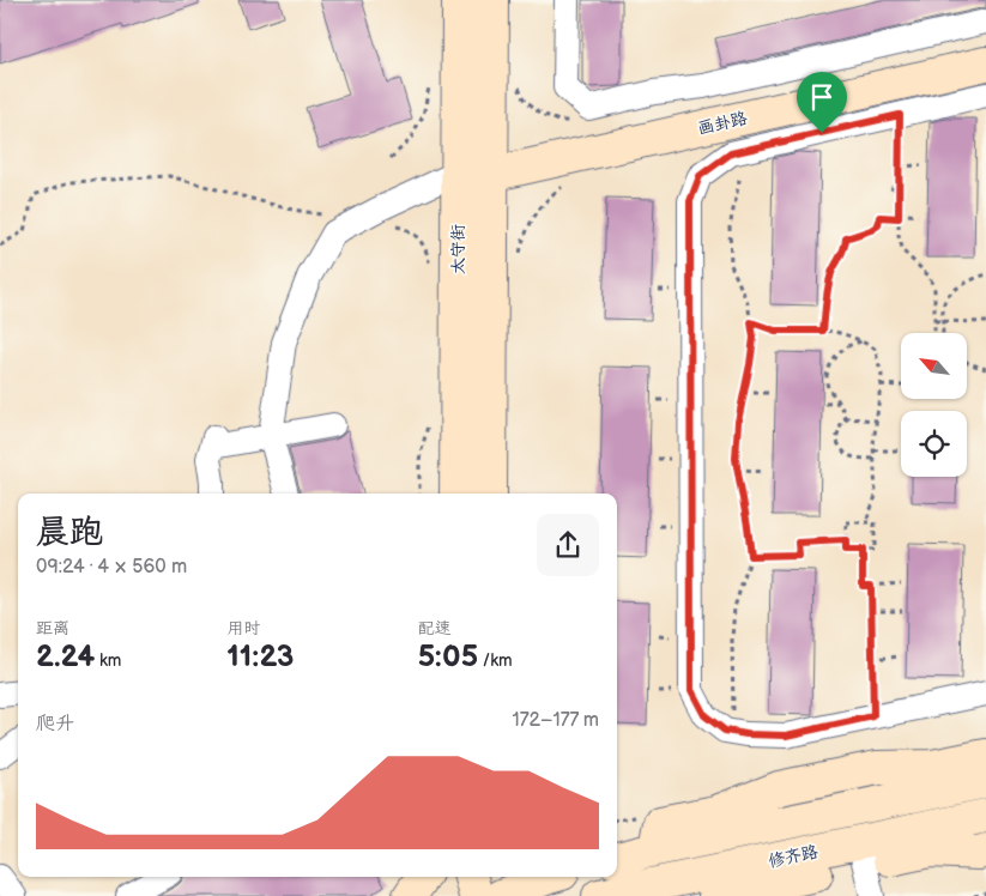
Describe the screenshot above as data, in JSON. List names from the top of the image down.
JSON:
{
  "streets": {
    "street": ["画卦路", "太守街", "修齐路"]
  },
  "crossings": [
    ["画卦路", "太守街"]
  ],
  "north": "top left",
  "page": {
    "heading": ["晨跑", "09:24 · 4 × 560 m"],
    "stats": [
      ["距离", "2.24 km"],
      ["用时", "11:23"],
      ["配速", "5:05 /km"]
    ],
    "chart": ["爬升", "172–177 m"]
  }
}
